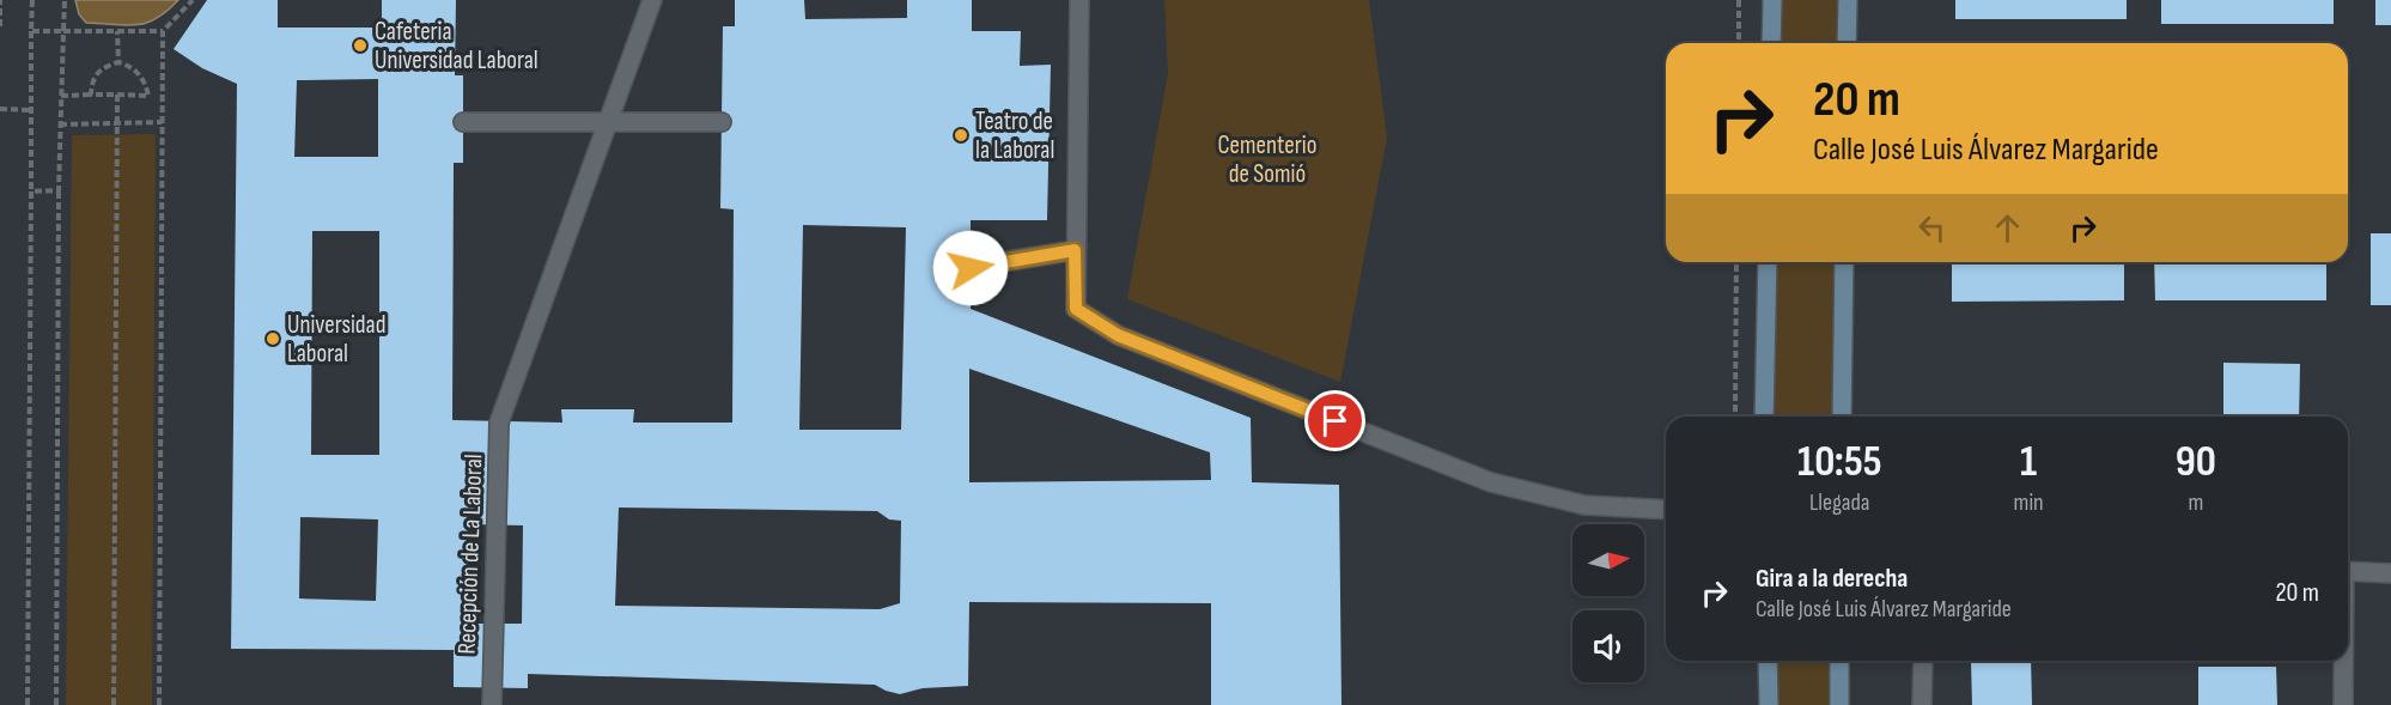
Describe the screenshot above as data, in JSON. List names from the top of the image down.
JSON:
{
  "streets": {
    "street": ["Recepción de La Laboral"]
  },
  "parks": ["Cementerio de Somió"],
  "places": ["Cafeteria Universidad Laboral", "Teatro de la Laboral", "Universidad Laboral"],
  "north": "right",
  "page": {
    "turn": ["20 m", "Calle José Luis Álvarez Margaride"],
    "eta": [
      "10:55",
      "Llegada",
      "1",
      "min",
      "90",
      "m"
    ],
    "list": [
      {
        "name": "Gira a la derecha",
        "note": "Calle José Luis Álvarez Margaride",
        "value": "20 m"
      }
    ]
  }
}
